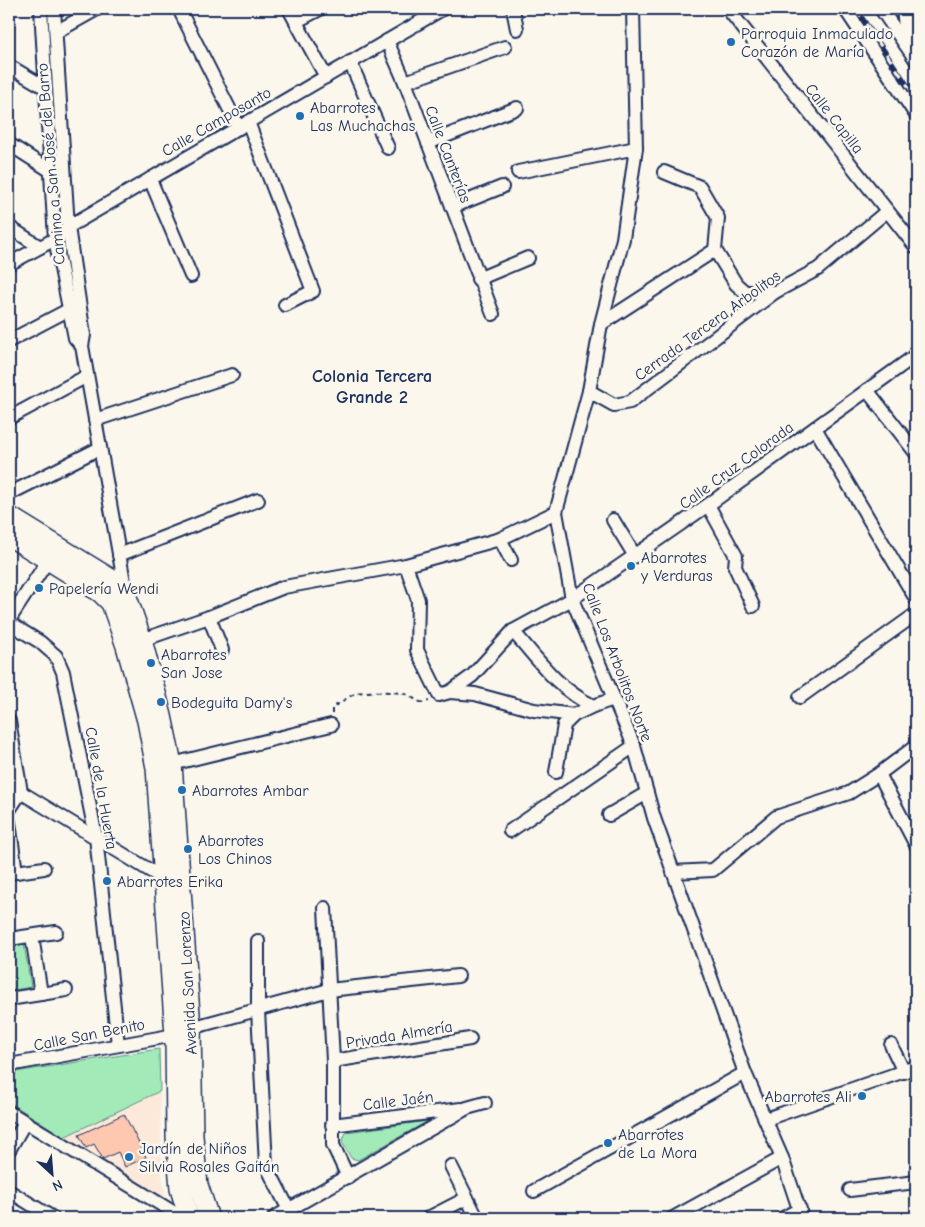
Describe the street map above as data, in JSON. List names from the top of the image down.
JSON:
{
  "streets": {
    "street": [
      "Calle Capilla",
      "Calle Camposanto",
      "Calle Canterías",
      "Camino a San José del Barro",
      "Cerrada Tercera Arbolitos",
      "Calle Cruz Colorada",
      "Calle Los Arbolitos Norte",
      "Calle de la Huerta",
      "Avenida San Lorenzo",
      "Calle San Benito",
      "Privada Almería",
      "Calle Jaén"
    ]
  },
  "crossings": [
    ["Calle Capilla", "Cerrada Tercera Arbolitos"],
    ["Calle Camposanto", "Calle Canterías"],
    ["Calle Camposanto", "Camino a San José del Barro"],
    ["Camino a San José del Barro", "Avenida San Lorenzo"],
    ["Cerrada Tercera Arbolitos", "Calle Los Arbolitos Norte"],
    ["Calle Cruz Colorada", "Calle Los Arbolitos Norte"],
    ["Calle de la Huerta", "Calle San Benito"],
    ["Avenida San Lorenzo", "Calle San Benito"]
  ],
  "districts": ["Colonia Tercera Grande 2"],
  "places": [
    "Parroquia Inmaculado Corazón de María",
    "Abarrotes Las Muchachas",
    "Abarrotes y Verduras",
    "Papelería Wendi",
    "Abarrotes San Jose",
    "Bodeguita Damy's",
    "Abarrotes Ambar",
    "Abarrotes Los Chinos",
    "Abarrotes Erika",
    "Abarrotes Ali",
    "Abarrotes de La Mora",
    "Jardín de Niños Silvia Rosales Gaitán"
  ],
  "north": "bottom right"
}
